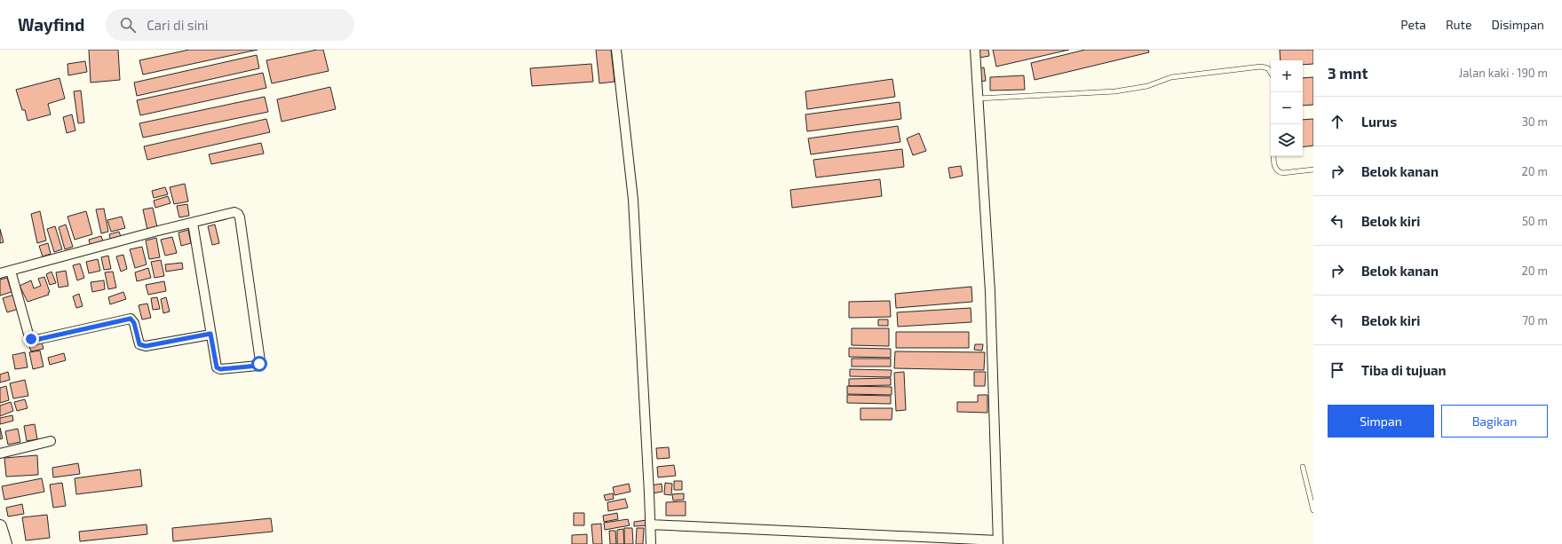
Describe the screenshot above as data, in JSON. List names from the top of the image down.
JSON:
{
  "page": {
    "header": "Wayfind",
    "search": "Cari di sini",
    "nav": ["Peta", "Rute", "Disimpan"],
    "heading": ["3 mnt", "Jalan kaki · 190 m"],
    "map_buttons": ["+", "−"],
    "list": [
      ["Lurus", "30 m"],
      ["Belok kanan", "20 m"],
      ["Belok kiri", "50 m"],
      ["Belok kanan", "20 m"],
      ["Belok kiri", "70 m"],
      "Tiba di tujuan"
    ],
    "buttons": ["Simpan", "Bagikan"]
  }
}
